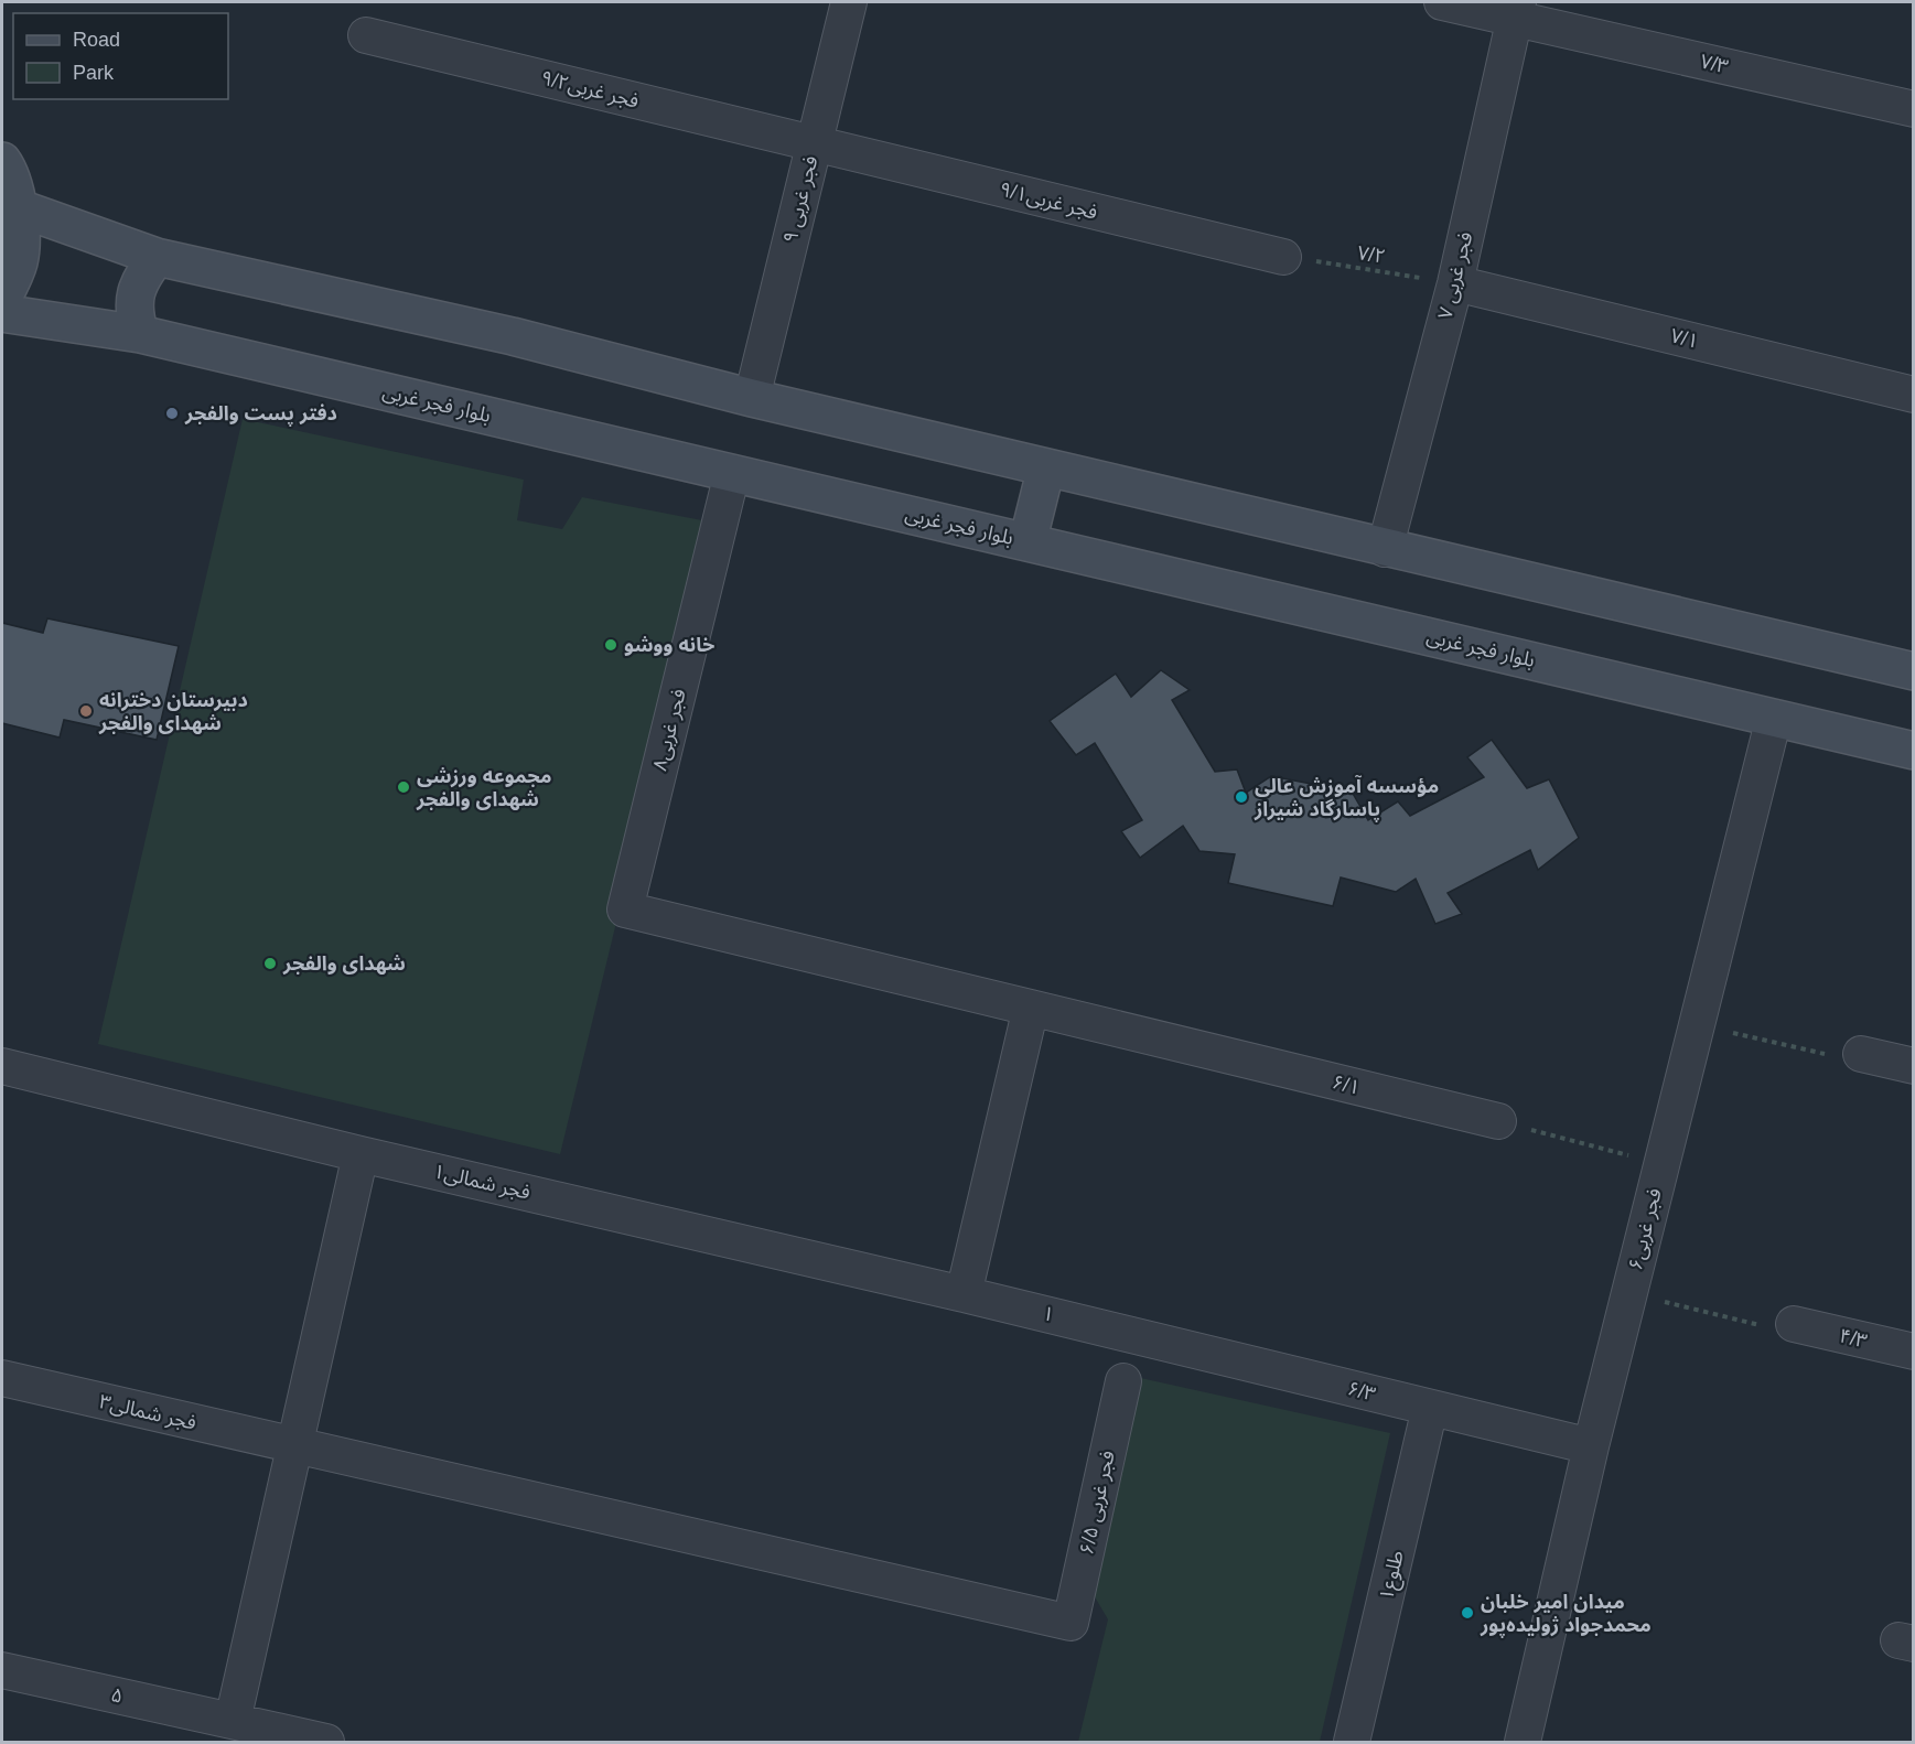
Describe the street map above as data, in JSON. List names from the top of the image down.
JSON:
{
  "streets": {
    "main road": ["بلوار فجر غربی"],
    "street": [
      "۷/۳",
      "فجر غربی۹/۲",
      "۹ فجر غربی",
      "فجر غربی۹/۱",
      "۷ فجر غربی",
      "۷/۱",
      "فجر غربی۸",
      "۶/۱",
      "فجر شمالی۱",
      "فجر غربی۶",
      "۱",
      "۴/۳",
      "۶/۳",
      "فجر شمالی۳",
      "۶/۵ فجر غربی",
      "طلوع۱",
      "۵"
    ],
    "path": ["۷/۲"]
  },
  "crossings": [
    ["۷/۳", "۷ فجر غربی"],
    ["فجر غربی۹/۲", "۹ فجر غربی"],
    ["فجر غربی۹/۲", "فجر غربی۹/۱"],
    ["۹ فجر غربی", "فجر غربی۹/۱"],
    ["فجر غربی۹/۱", "۷/۲"],
    ["۷/۲", "۷ فجر غربی"],
    ["۷/۲", "۷/۱"],
    ["۷ فجر غربی", "۷/۱"],
    ["بلوار فجر غربی", "فجر غربی۸"],
    ["بلوار فجر غربی", "فجر غربی۶"],
    ["فجر غربی۸", "۶/۱"],
    ["فجر شمالی۱", "۱"],
    ["فجر غربی۶", "۶/۳"],
    ["۱", "۶/۳"],
    ["۶/۳", "طلوع۱"],
    ["فجر شمالی۳", "۶/۵ فجر غربی"]
  ],
  "places": [
    "دفتر پست والفجر",
    "خانه ووشو",
    "دبیرستان دخترانه شهدای والفجر",
    "مجموعه ورزشی شهدای والفجر",
    "مؤسسه آموزش عالی پاسارگاد شیراز",
    "شهدای والفجر",
    "میدان امیر خلبان محمد‌جواد ژولیده‌پور"
  ],
  "legend": ["Road", "Park"]
}
